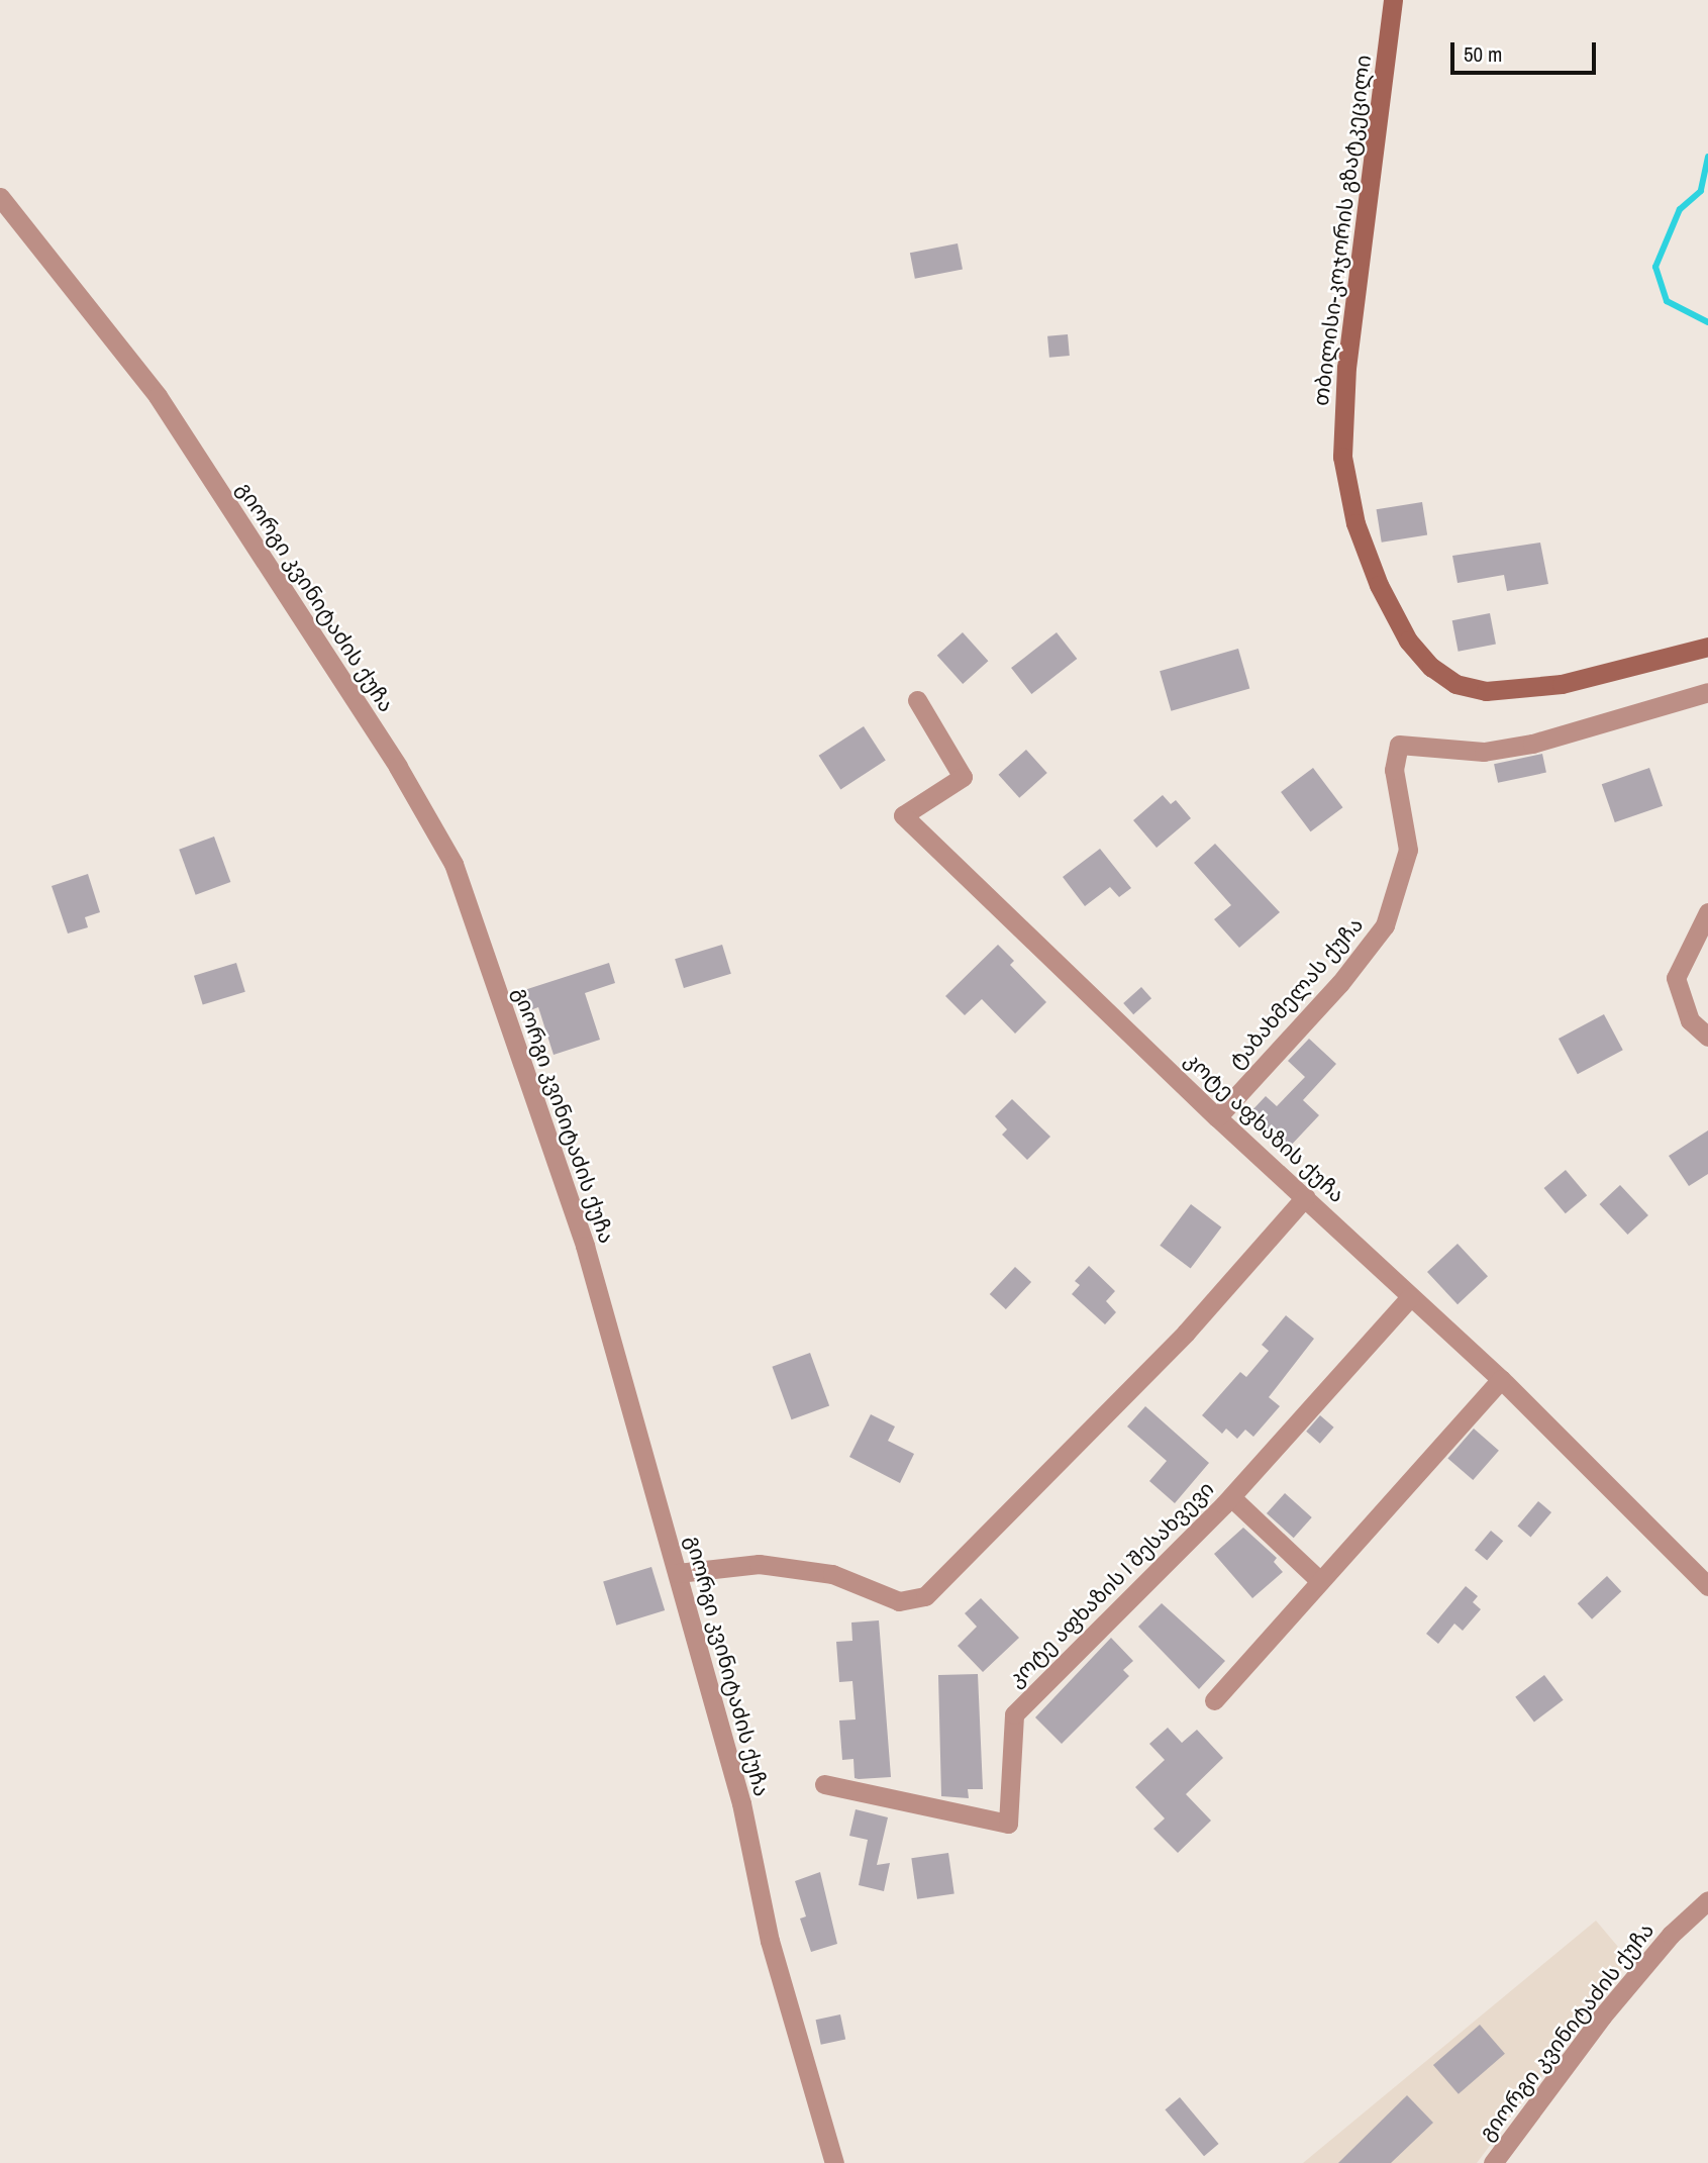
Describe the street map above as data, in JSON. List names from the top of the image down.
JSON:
{
  "streets": {
    "main road": ["თბილისი-კოჯორის გზატკეცილი"],
    "street": [
      "გიორგი კვინიტაძის ქუჩა",
      "ტაბახმელას ქუჩა",
      "კოტე აფხაზის ქუჩა",
      "კოტე აფხაზის I შესახვევი"
    ]
  },
  "crossings": [
    ["ტაბახმელას ქუჩა", "კოტე აფხაზის ქუჩა"],
    ["კოტე აფხაზის ქუჩა", "კოტე აფხაზის I შესახვევი"]
  ],
  "scale_bar": "50 m"
}
